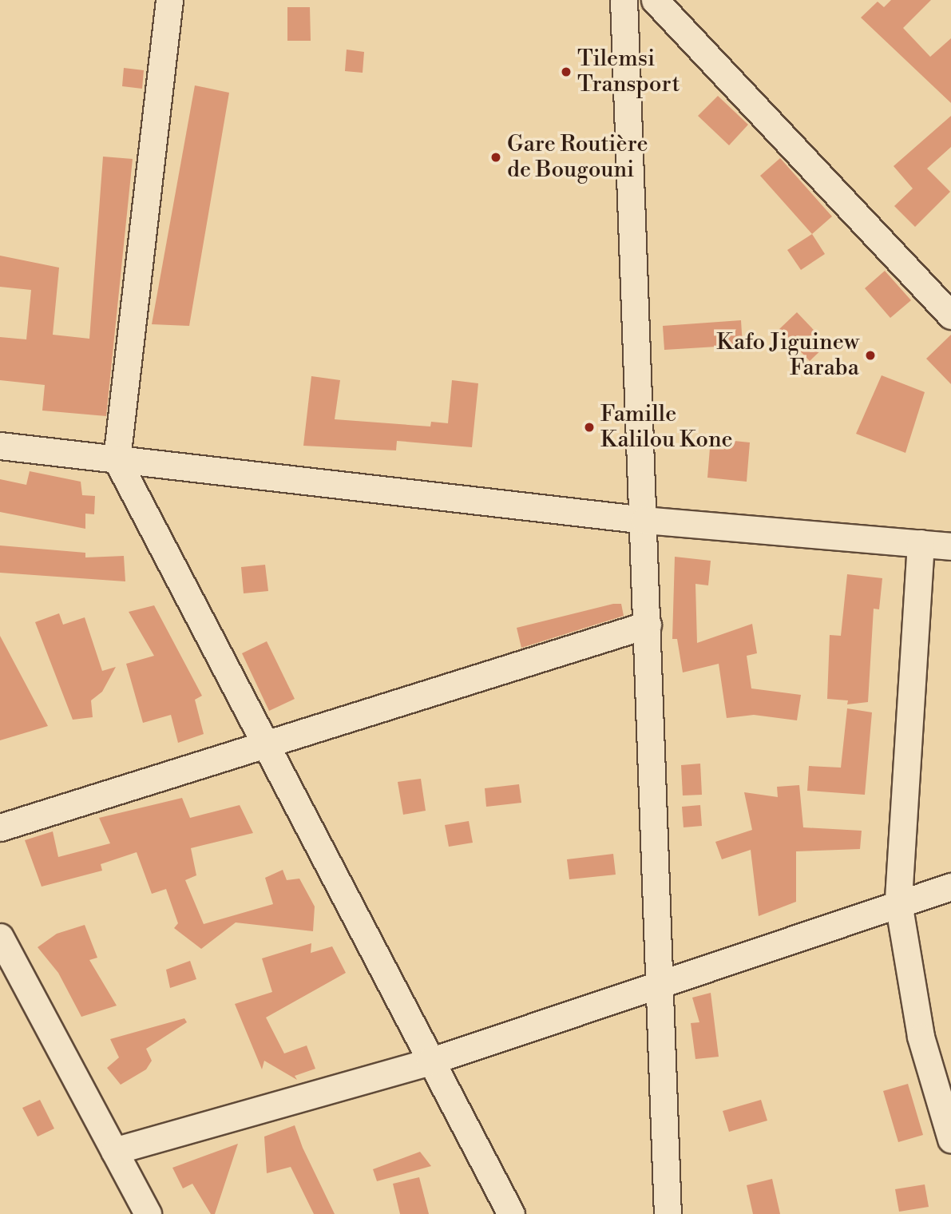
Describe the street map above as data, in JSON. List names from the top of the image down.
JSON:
{
  "places": [
    "Tilemsi Transport",
    "Gare Routière de Bougouni",
    "Kafo Jiguinew Faraba",
    "Famille Kalilou Kone"
  ]
}
